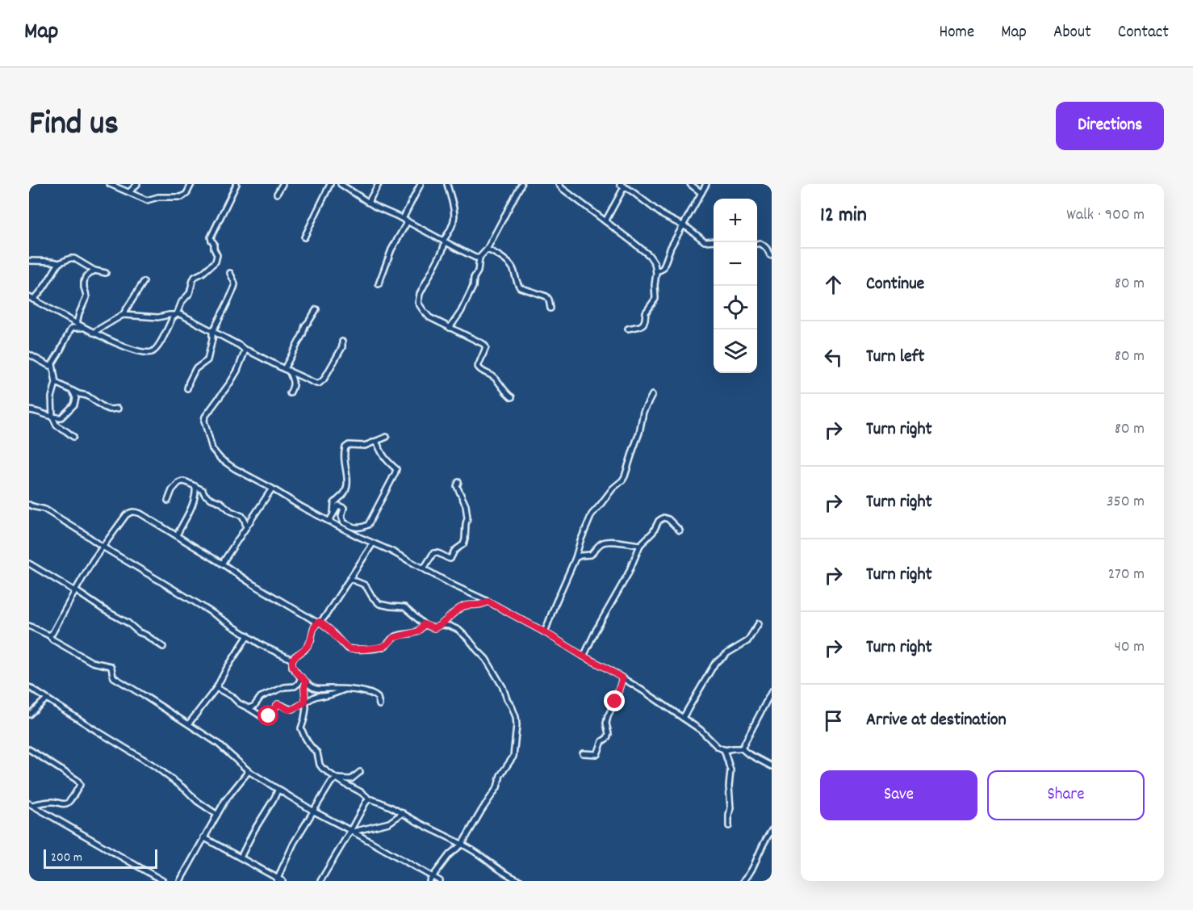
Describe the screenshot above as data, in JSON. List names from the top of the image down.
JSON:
{
  "scale_bar": "200 m",
  "page": {
    "header": "Map",
    "nav": [
      "Home",
      "Map",
      "About",
      "Contact"
    ],
    "title": "Find us",
    "buttons": [
      "Directions",
      ["Save", "Share"]
    ],
    "heading": ["12 min", "Walk · 900 m"],
    "map_buttons": ["+", "−"],
    "list": [
      ["Continue", "80 m"],
      ["Turn left", "80 m"],
      ["Turn right", "80 m"],
      ["Turn right", "350 m"],
      ["Turn right", "270 m"],
      ["Turn right", "40 m"],
      "Arrive at destination"
    ],
    "scale": "200 m"
  }
}
